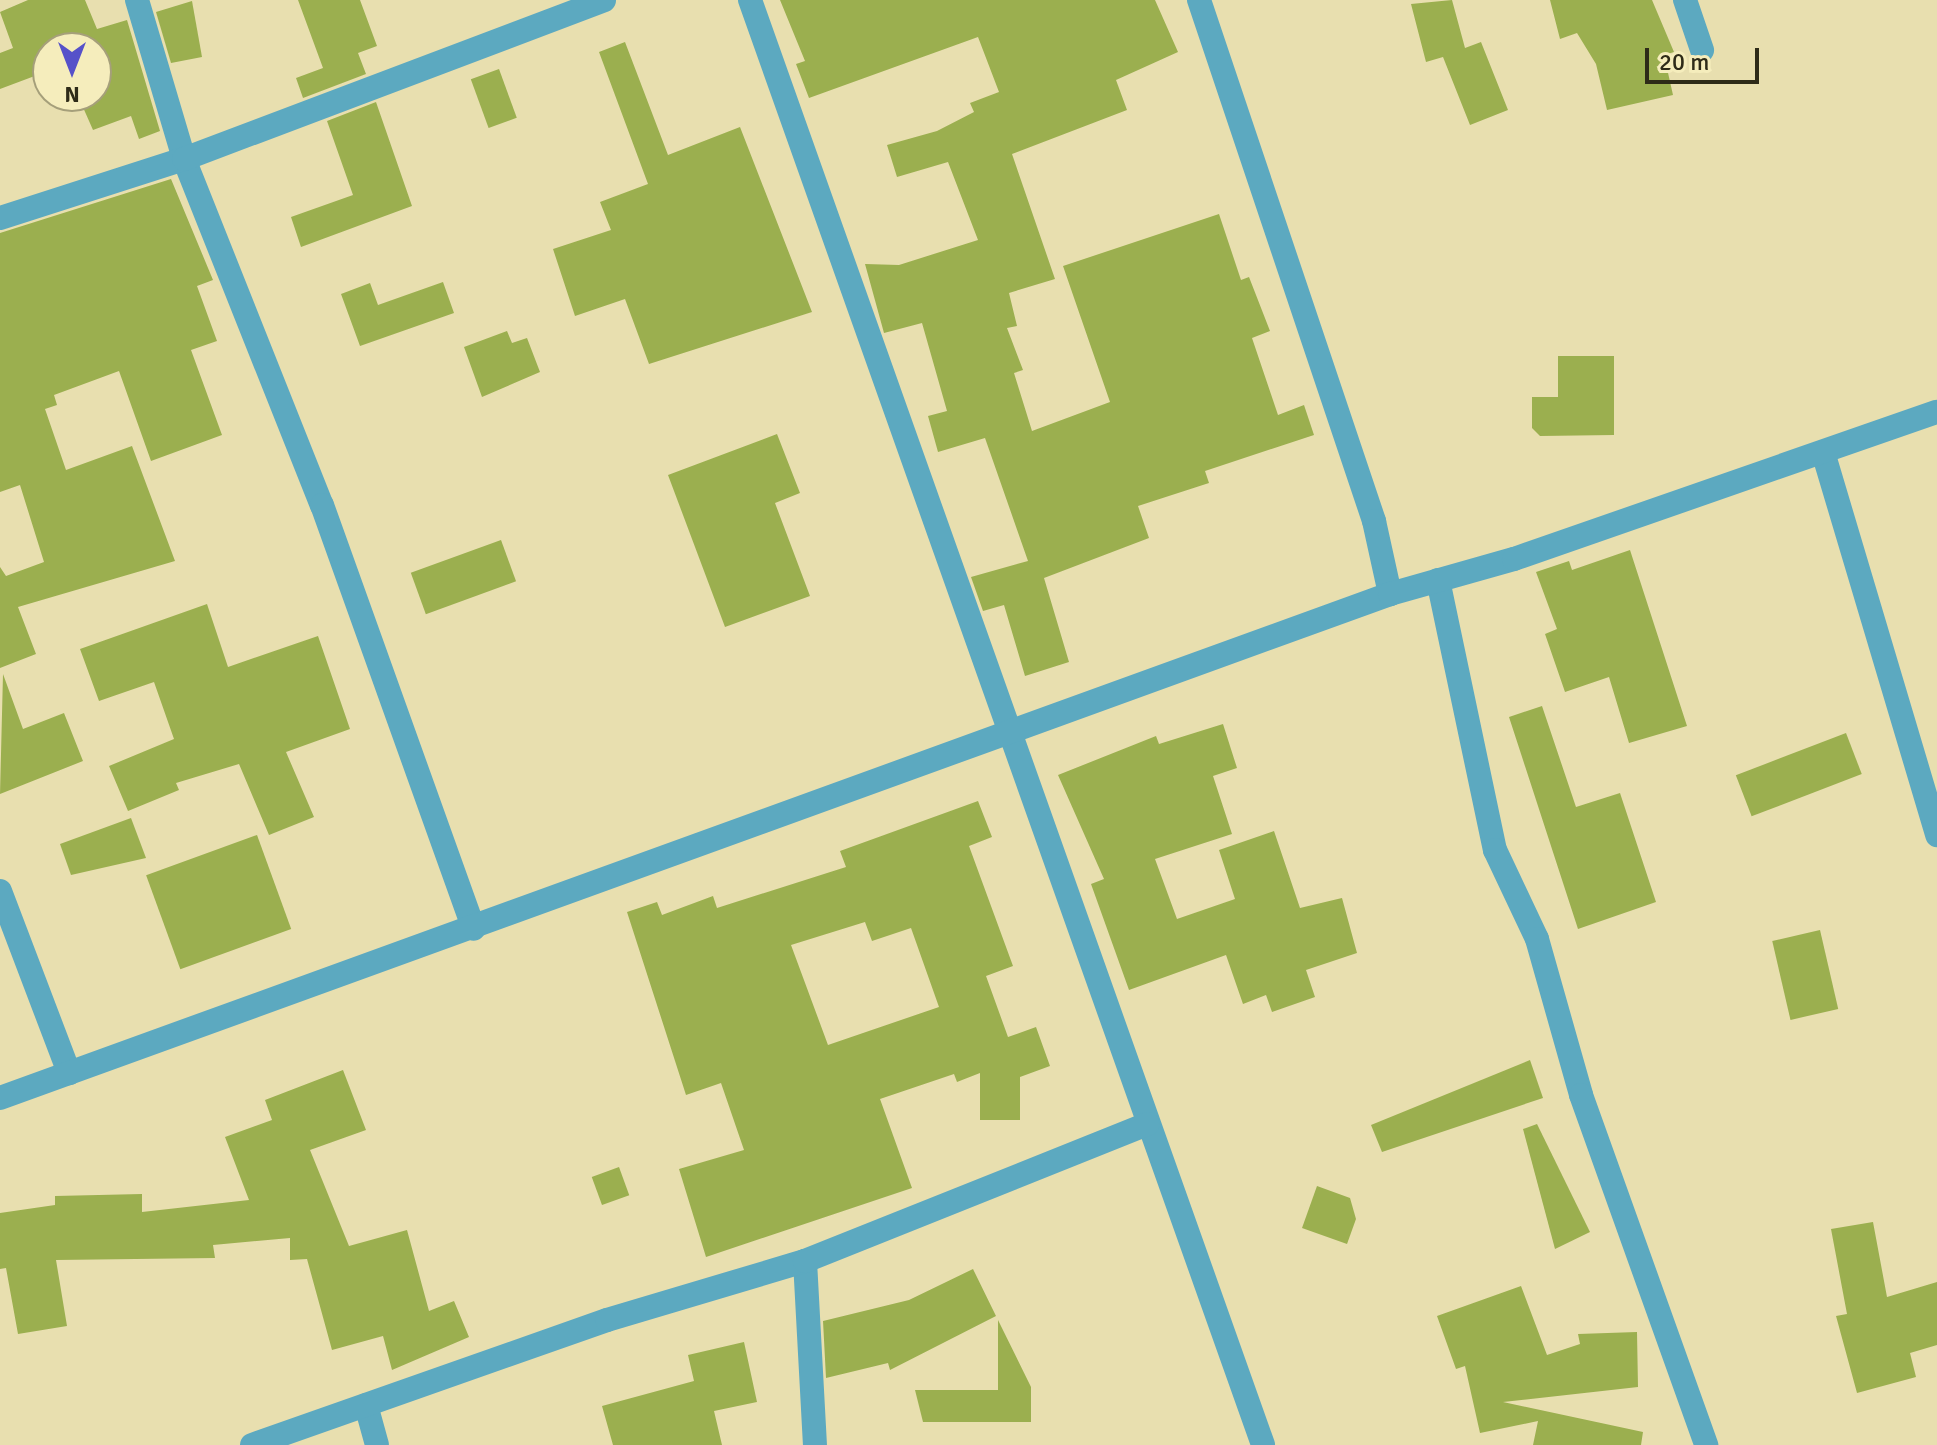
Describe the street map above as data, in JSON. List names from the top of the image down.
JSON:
{
  "scale_bar": "20 m",
  "north": "bottom"
}
